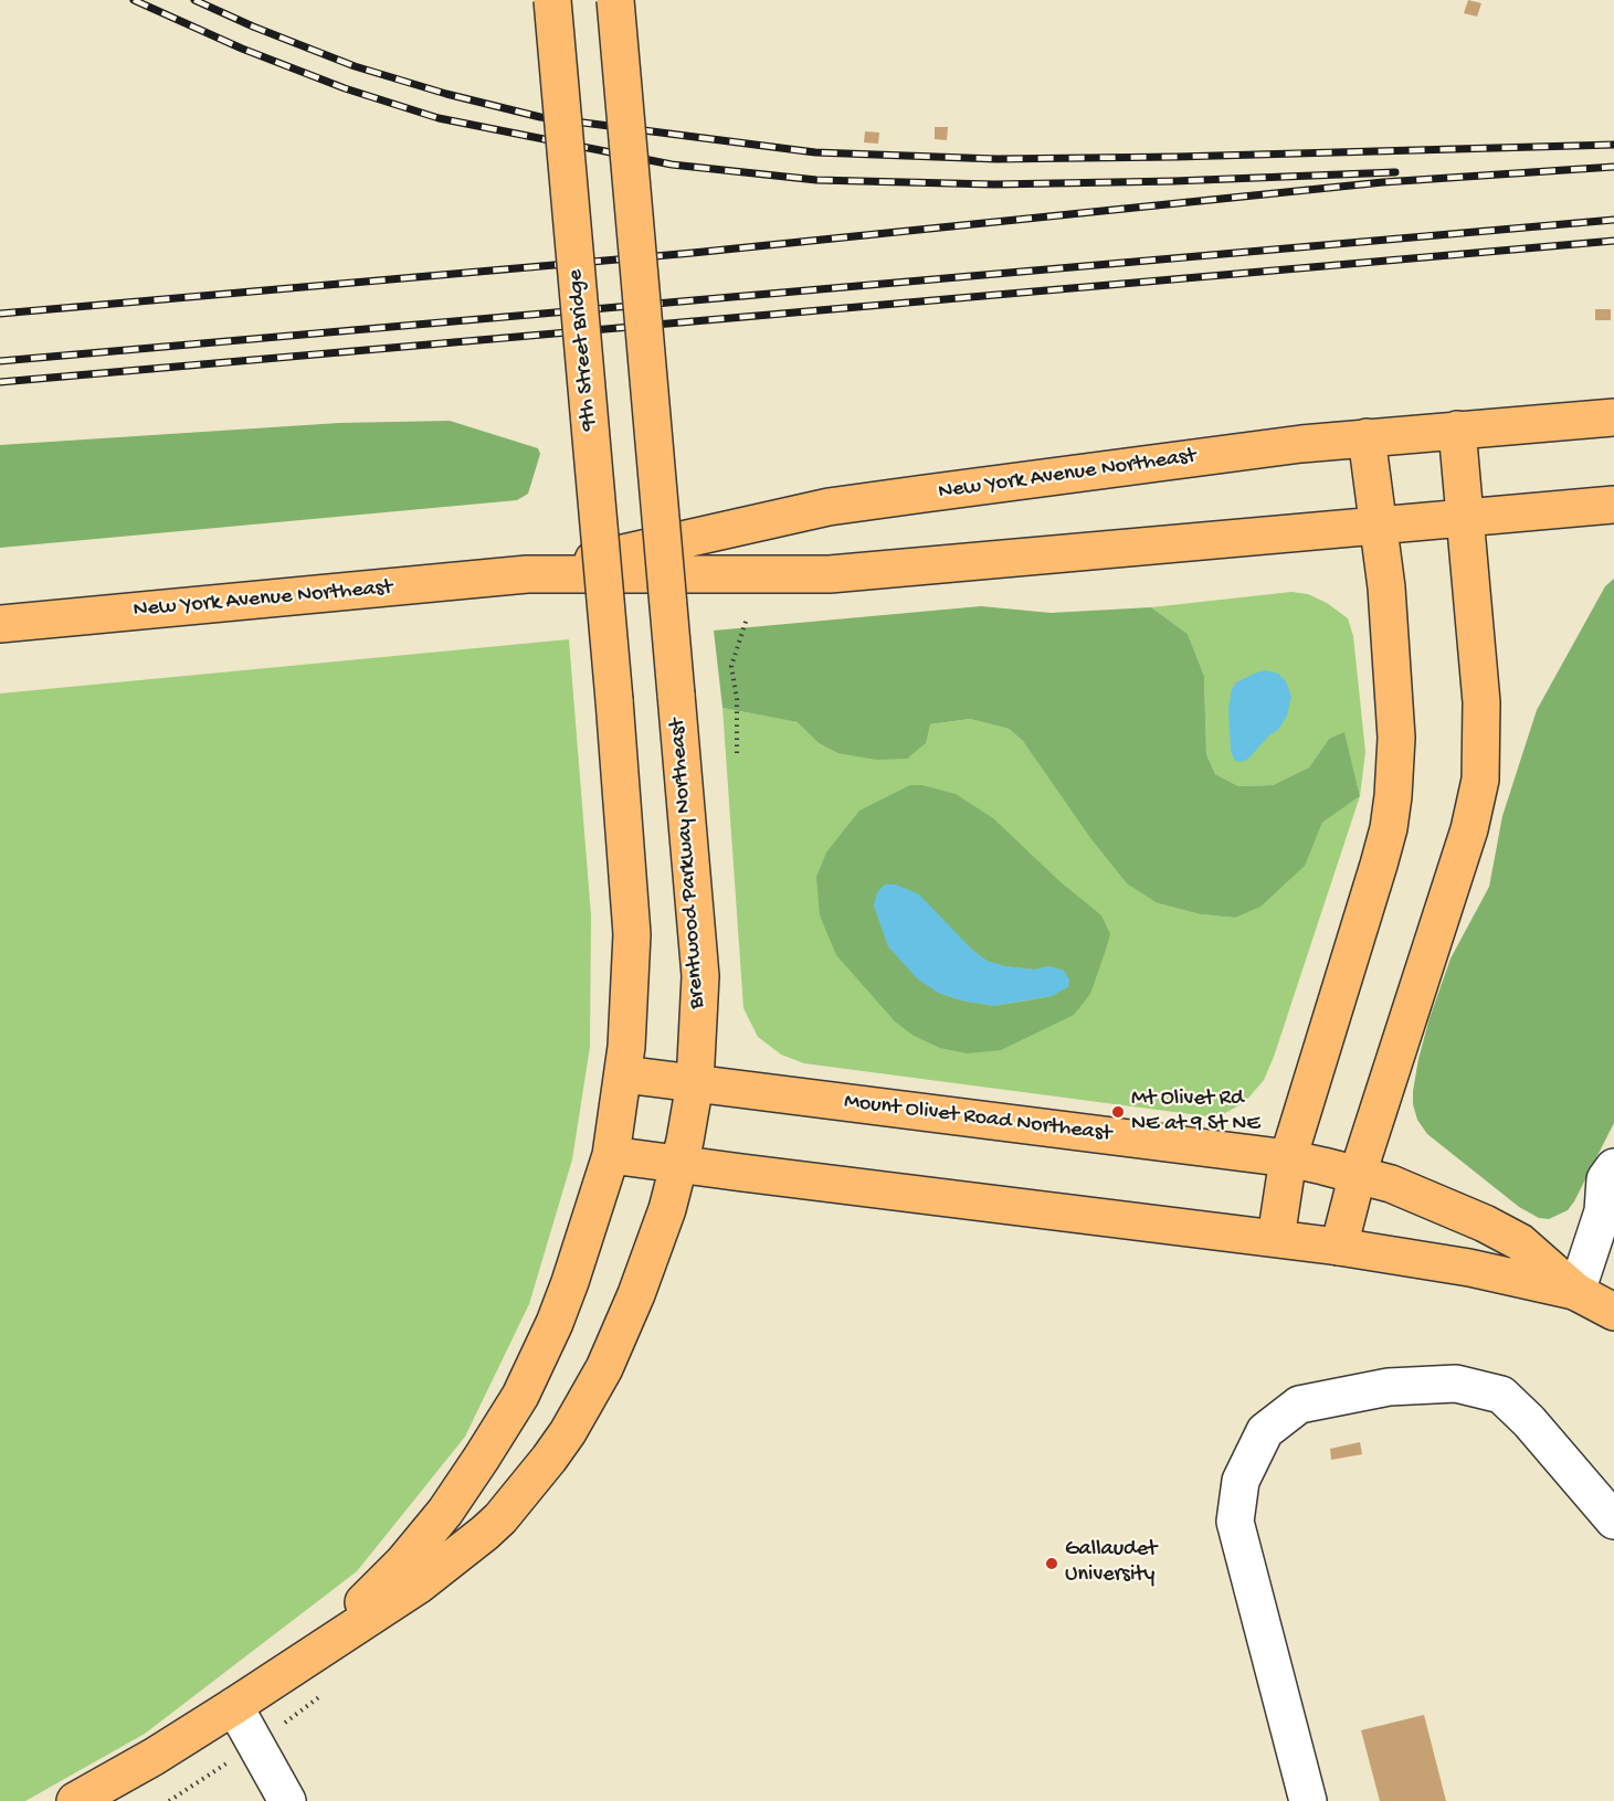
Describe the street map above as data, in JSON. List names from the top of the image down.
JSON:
{
  "streets": {
    "main road": [
      "9th Street Bridge",
      "New York Avenue Northeast",
      "Brentwood Parkway Northeast",
      "Mount Olivet Road Northeast"
    ]
  },
  "crossings": [
    ["9th Street Bridge", "Brentwood Parkway Northeast"],
    ["Brentwood Parkway Northeast", "Mount Olivet Road Northeast"]
  ],
  "places": ["Mt Olivet Rd NE at 9 St NE", "Gallaudet University"]
}
